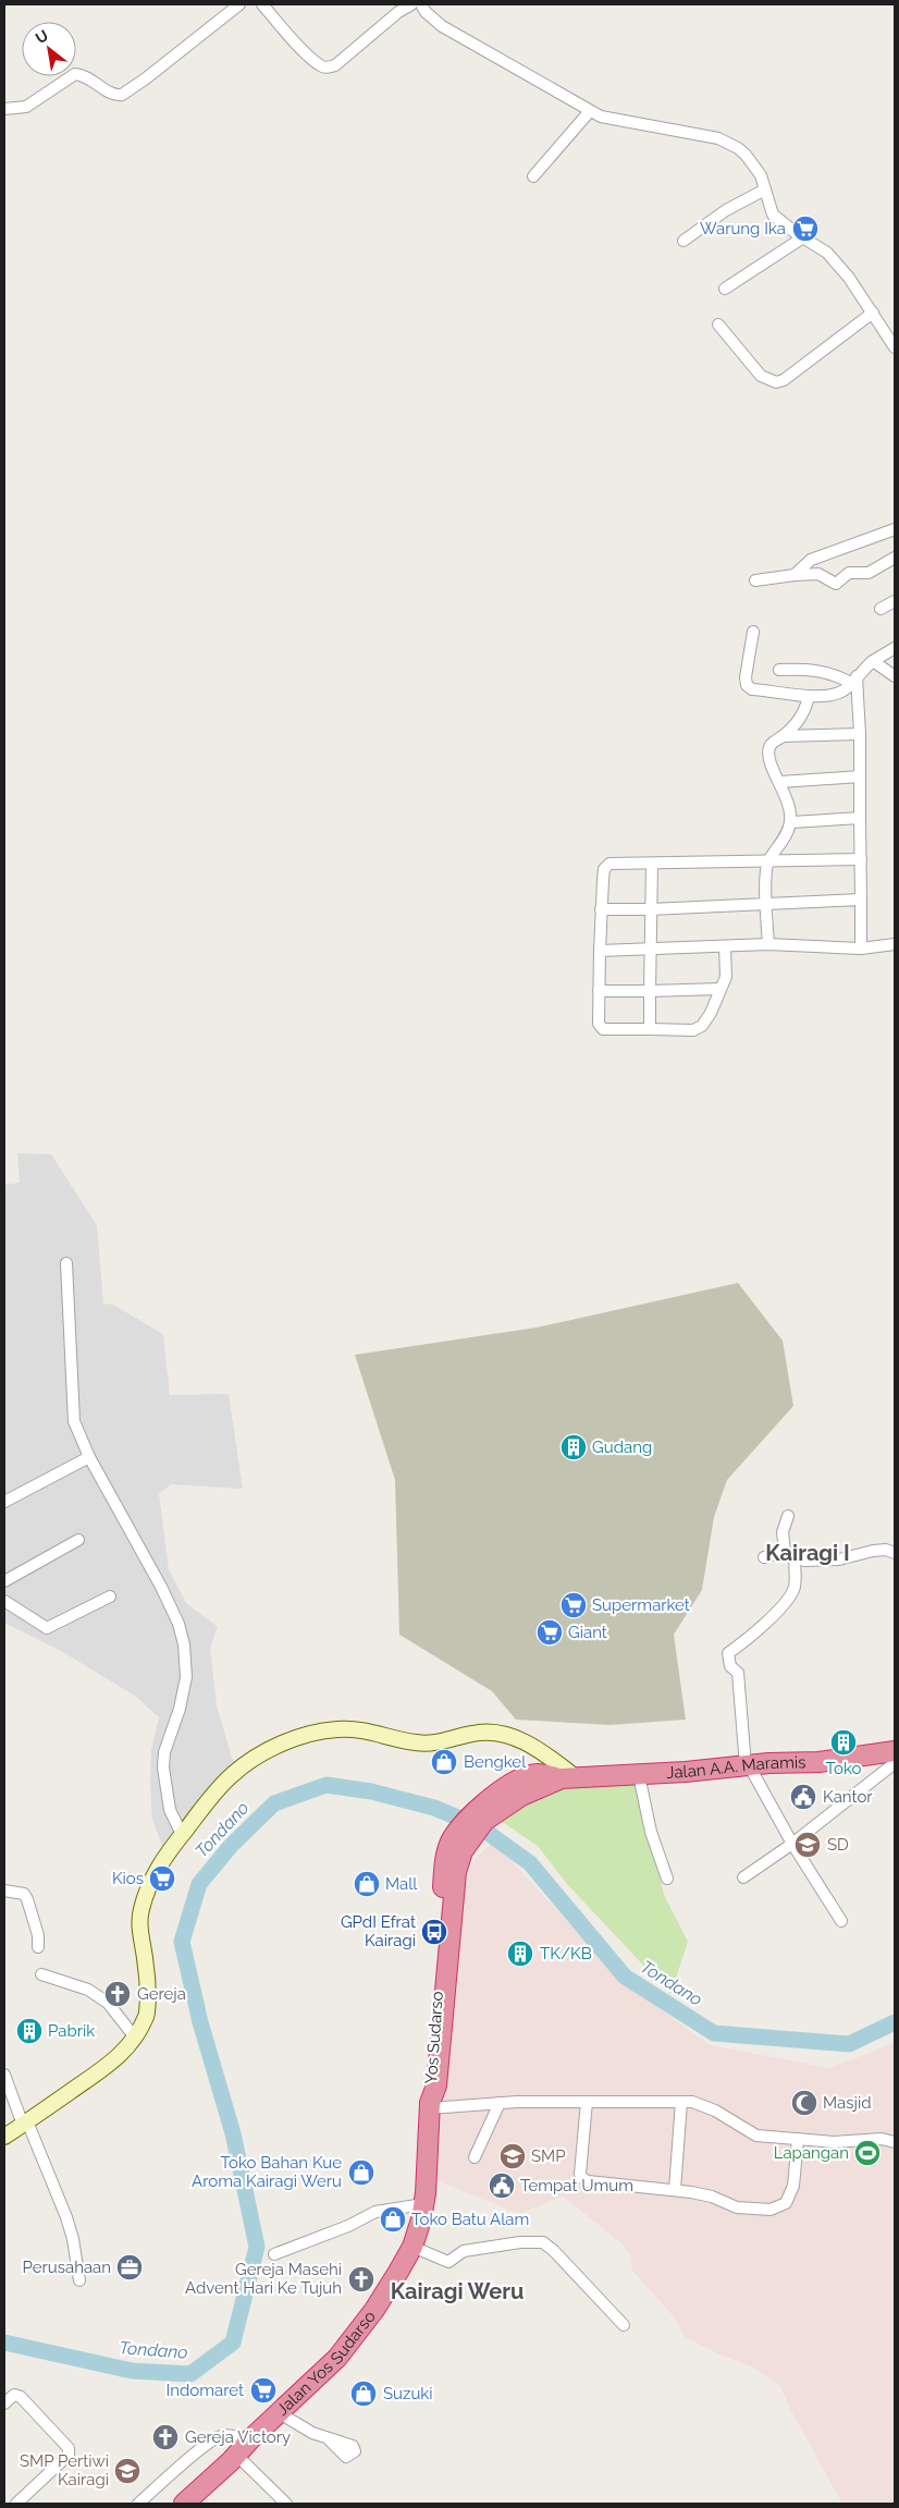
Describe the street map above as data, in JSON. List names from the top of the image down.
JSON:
{
  "streets": {
    "highway": ["Jalan A.A. Maramis", "Yos Sudarso", "Jalan Yos Sudarso"]
  },
  "crossings": [
    ["Jalan A.A. Maramis", "Yos Sudarso"],
    ["Yos Sudarso", "Jalan Yos Sudarso"]
  ],
  "districts": ["Kairagi I", "Kairagi Weru"],
  "water": ["Tondano"],
  "places": {
    "supermarket": [
      "Warung Ika",
      "Supermarket",
      "Giant",
      "Kios",
      "Indomaret"
    ],
    "building": [
      "Gudang",
      "Toko",
      "TK/KB",
      "Pabrik"
    ],
    "shop": [
      "Bengkel",
      "Mall",
      "Toko Bahan Kue Aroma Kairagi Weru",
      "Toko Batu Alam",
      "Suzuki"
    ],
    "public building": ["Kantor", "Tempat Umum"],
    "school or university": ["SD", "SMP", "SMP Pertiwi Kairagi"],
    "bus stop": ["GPdI Efrat Kairagi"],
    "church": ["Gereja", "Gereja Masehi Advent Hari Ke Tujuh", "Gereja Victory"],
    "mosque": ["Masjid"],
    "sports": ["Lapangan"],
    "office": ["Perusahaan"]
  },
  "north": "top left"
}
